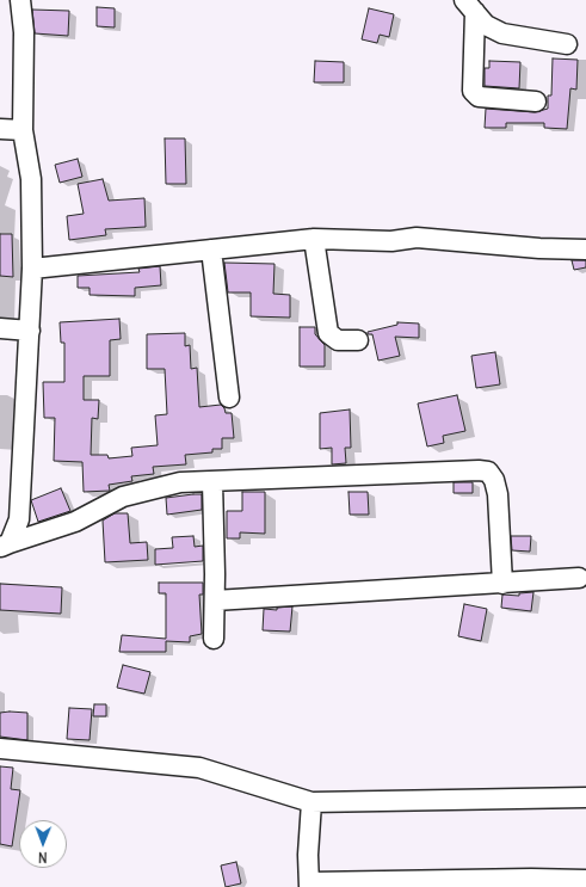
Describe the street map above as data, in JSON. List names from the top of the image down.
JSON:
{
  "north": "bottom"
}
